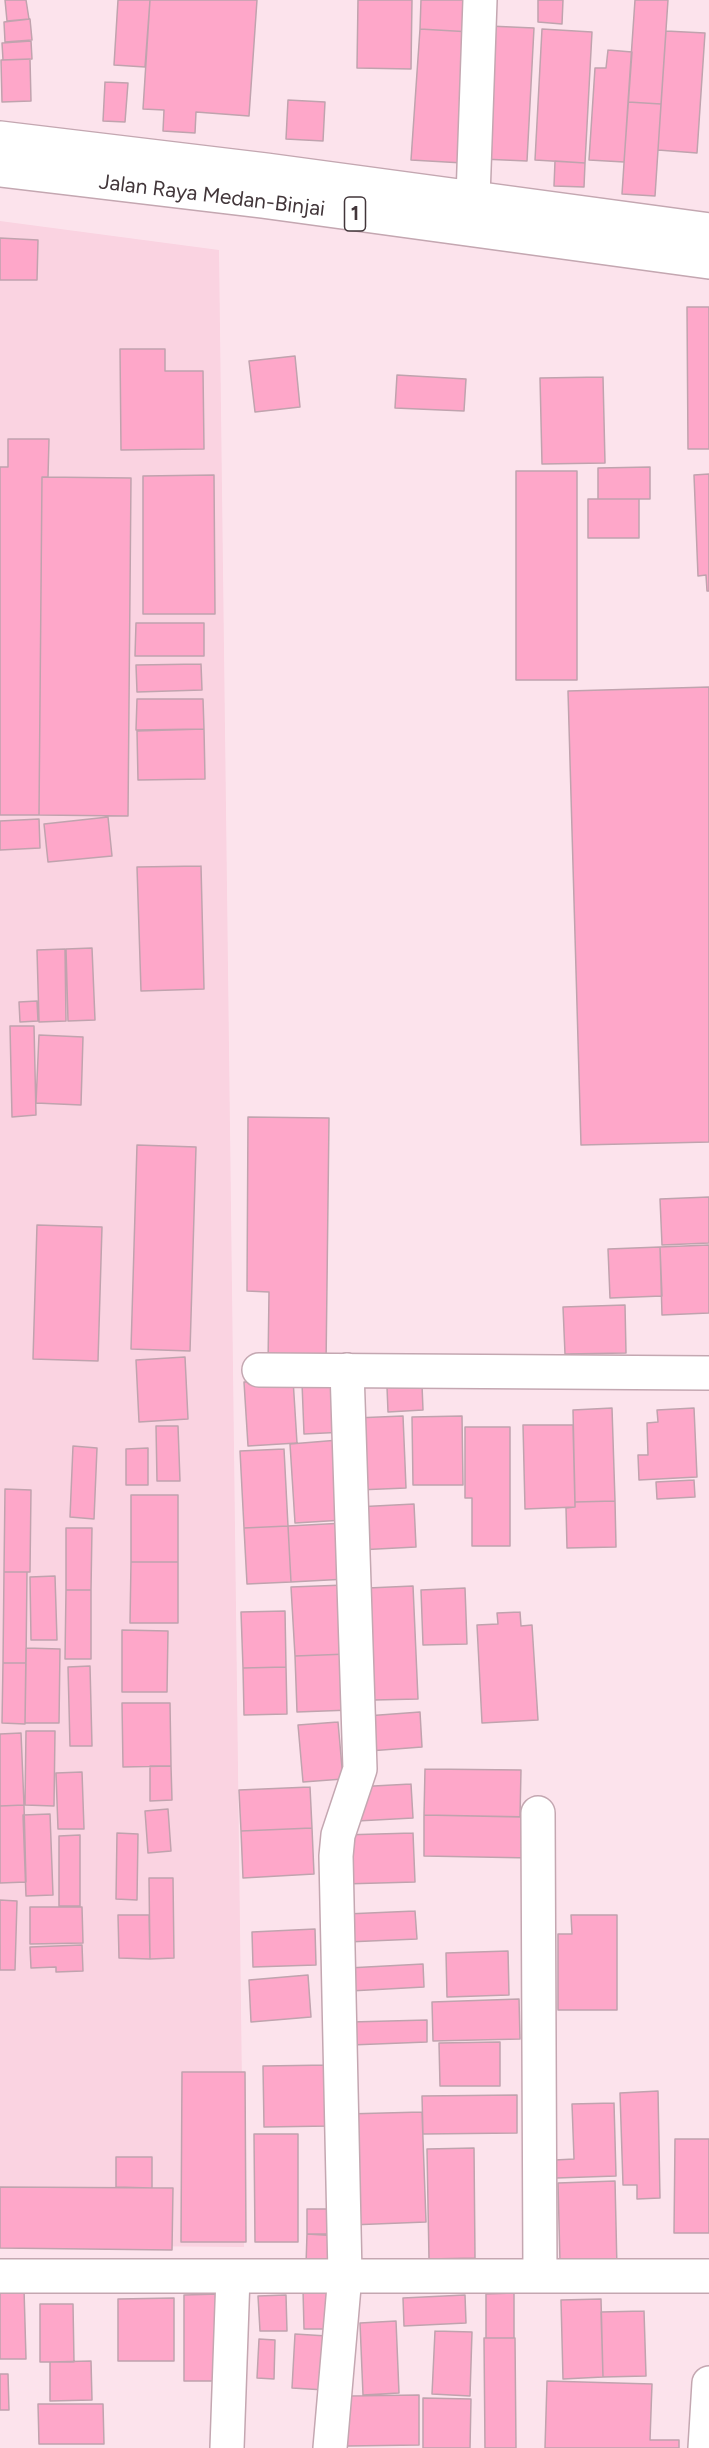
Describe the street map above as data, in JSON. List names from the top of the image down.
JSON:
{
  "streets": {
    "main road": ["Jalan Raya Medan-Binjai", "1"]
  }
}
